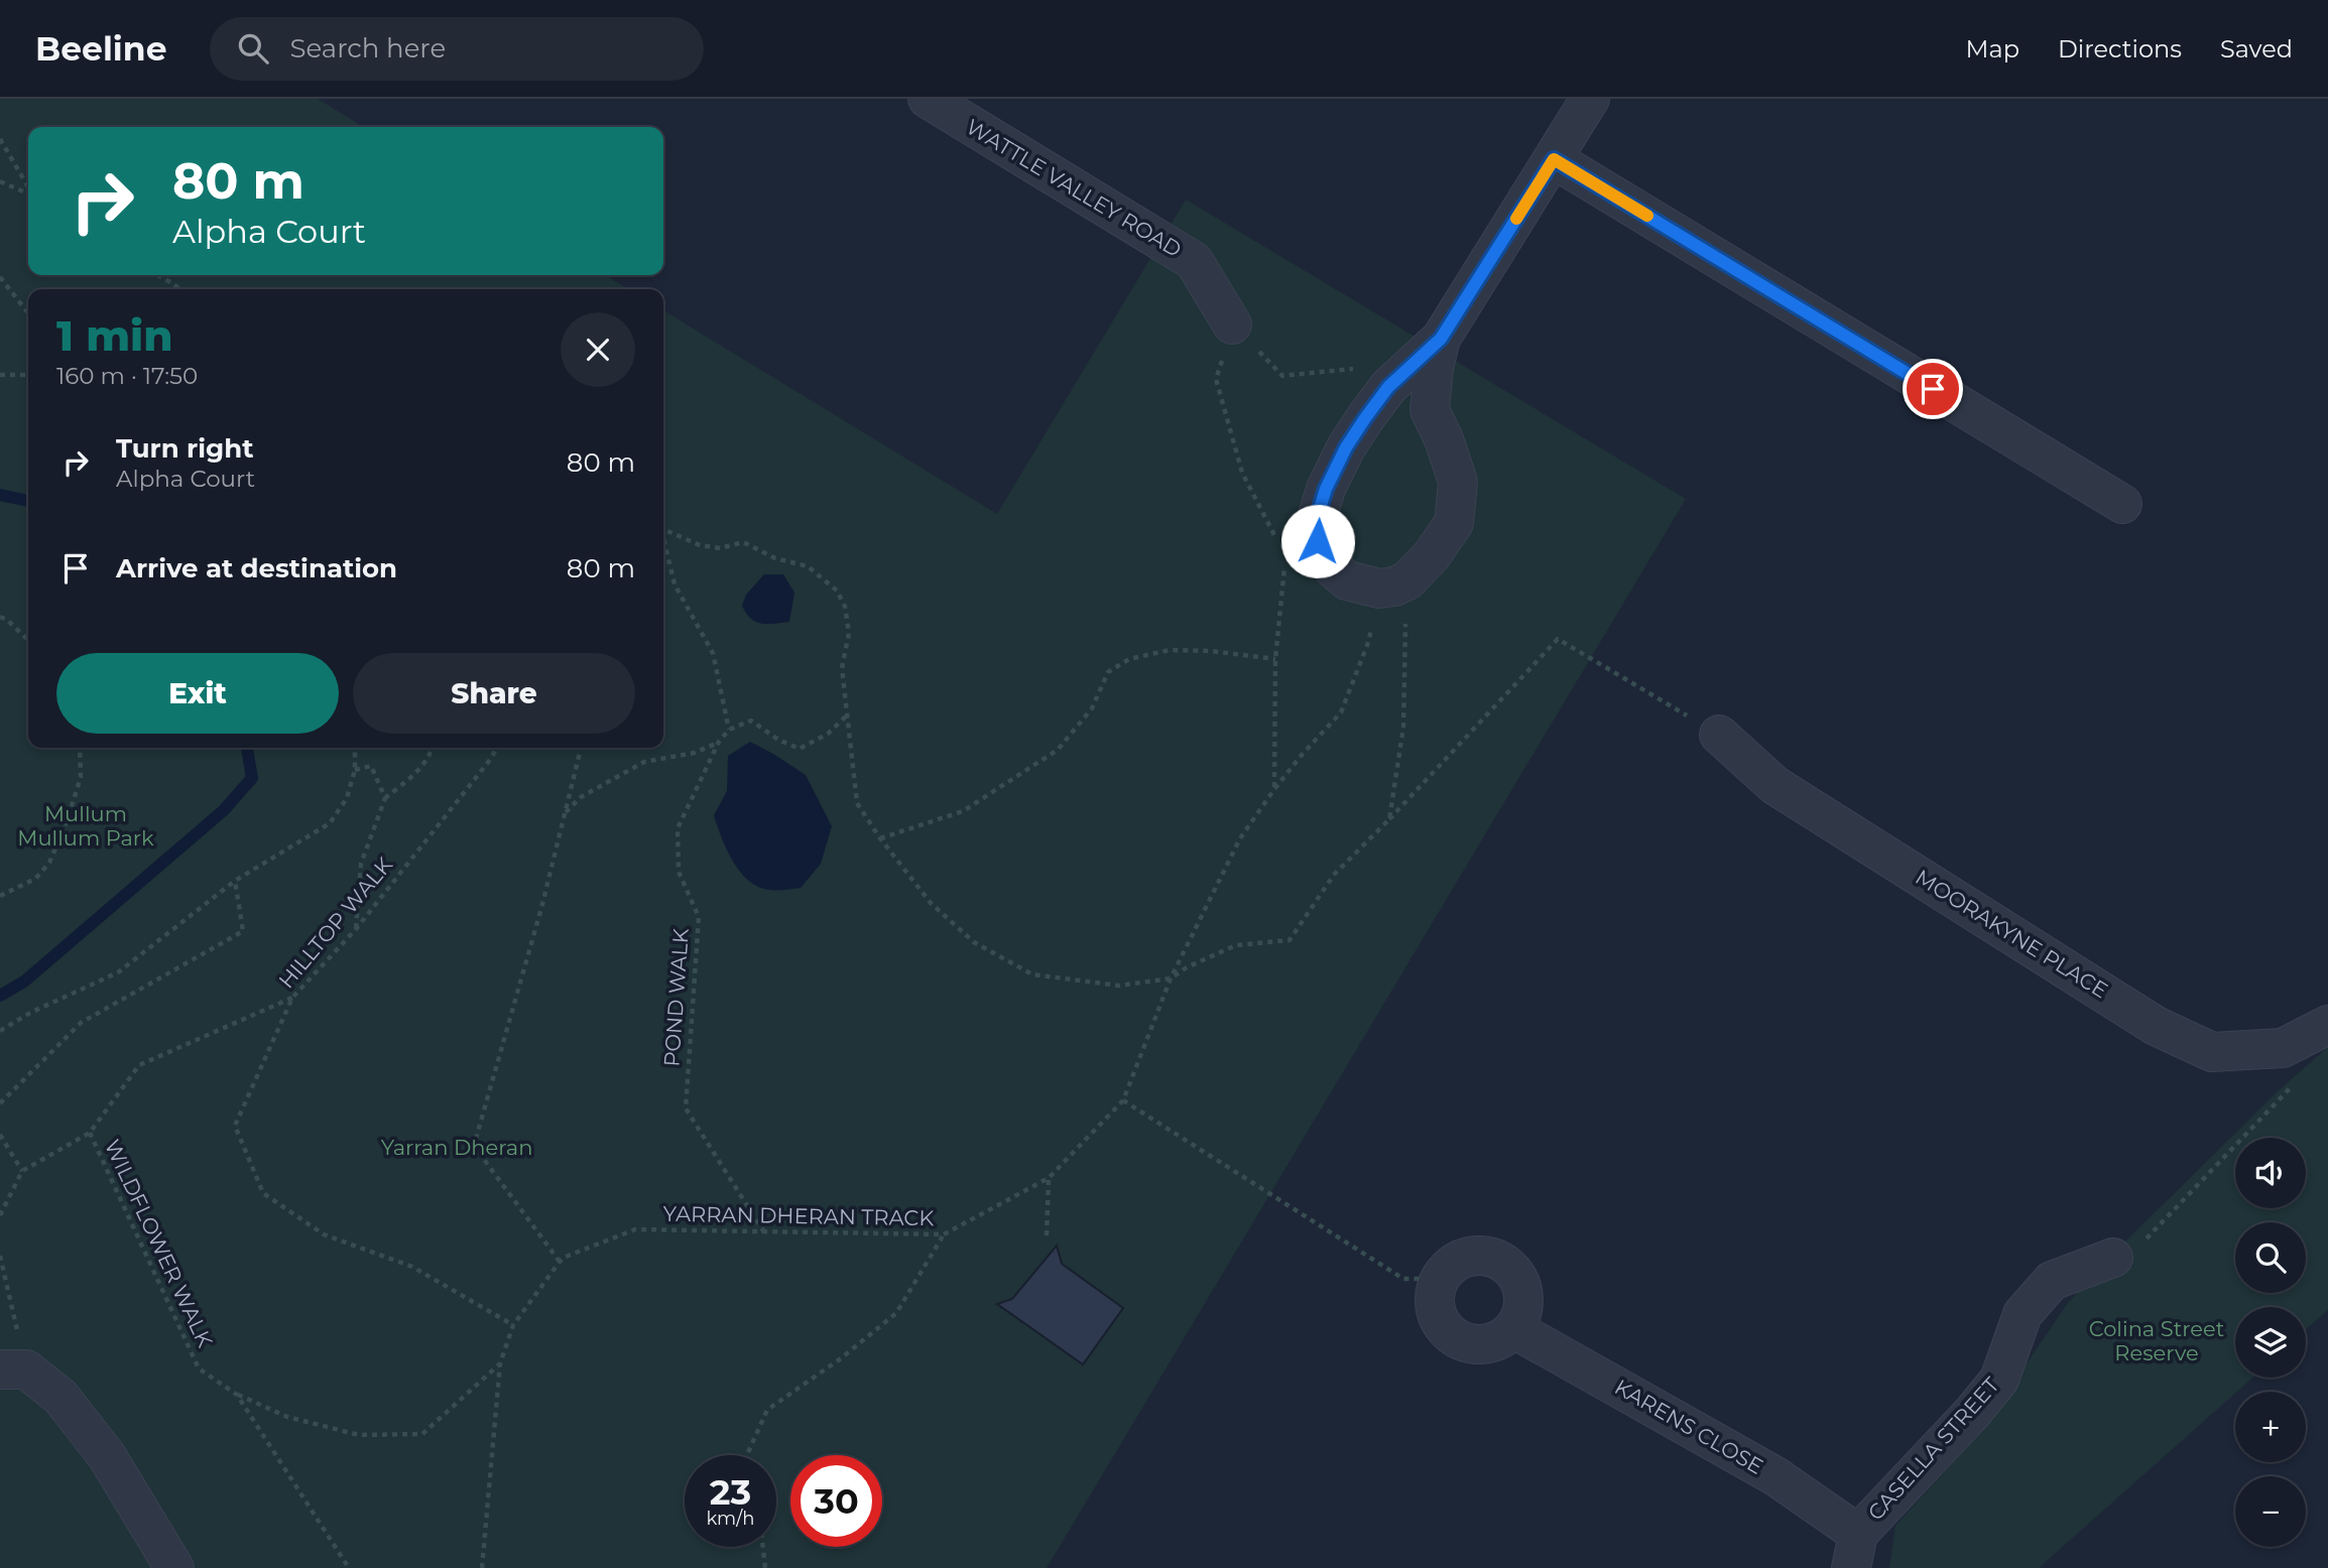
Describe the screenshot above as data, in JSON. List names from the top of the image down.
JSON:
{
  "streets": {
    "street": [
      "WATTLE VALLEY ROAD",
      "MOORAKYNE PLACE",
      "KARENS CLOSE",
      "CASELLA STREET"
    ],
    "path": [
      "HILLTOP WALK",
      "POND WALK",
      "YARRAN DHERAN TRACK",
      "WILDFLOWER WALK"
    ]
  },
  "crossings": [
    ["HILLTOP WALK", "YARRAN DHERAN TRACK"],
    ["POND WALK", "YARRAN DHERAN TRACK"],
    ["KARENS CLOSE", "CASELLA STREET"]
  ],
  "parks": ["Mullum Mullum Park", "Yarran Dheran", "Colina Street Reserve"],
  "page": {
    "header": "Beeline",
    "search": "Search here",
    "nav": ["Map", "Directions", "Saved"],
    "turn": ["80 m", "Alpha Court"],
    "heading": ["1 min", "160 m · 17:50"],
    "list": [
      {
        "name": "Turn right",
        "note": "Alpha Court",
        "value": "80 m"
      },
      {
        "name": "Arrive at destination",
        "value": "80 m"
      }
    ],
    "buttons": ["Exit", "Share"],
    "map_buttons": ["+", "−"],
    "speed": "23 km/h",
    "limit": "30"
  }
}
